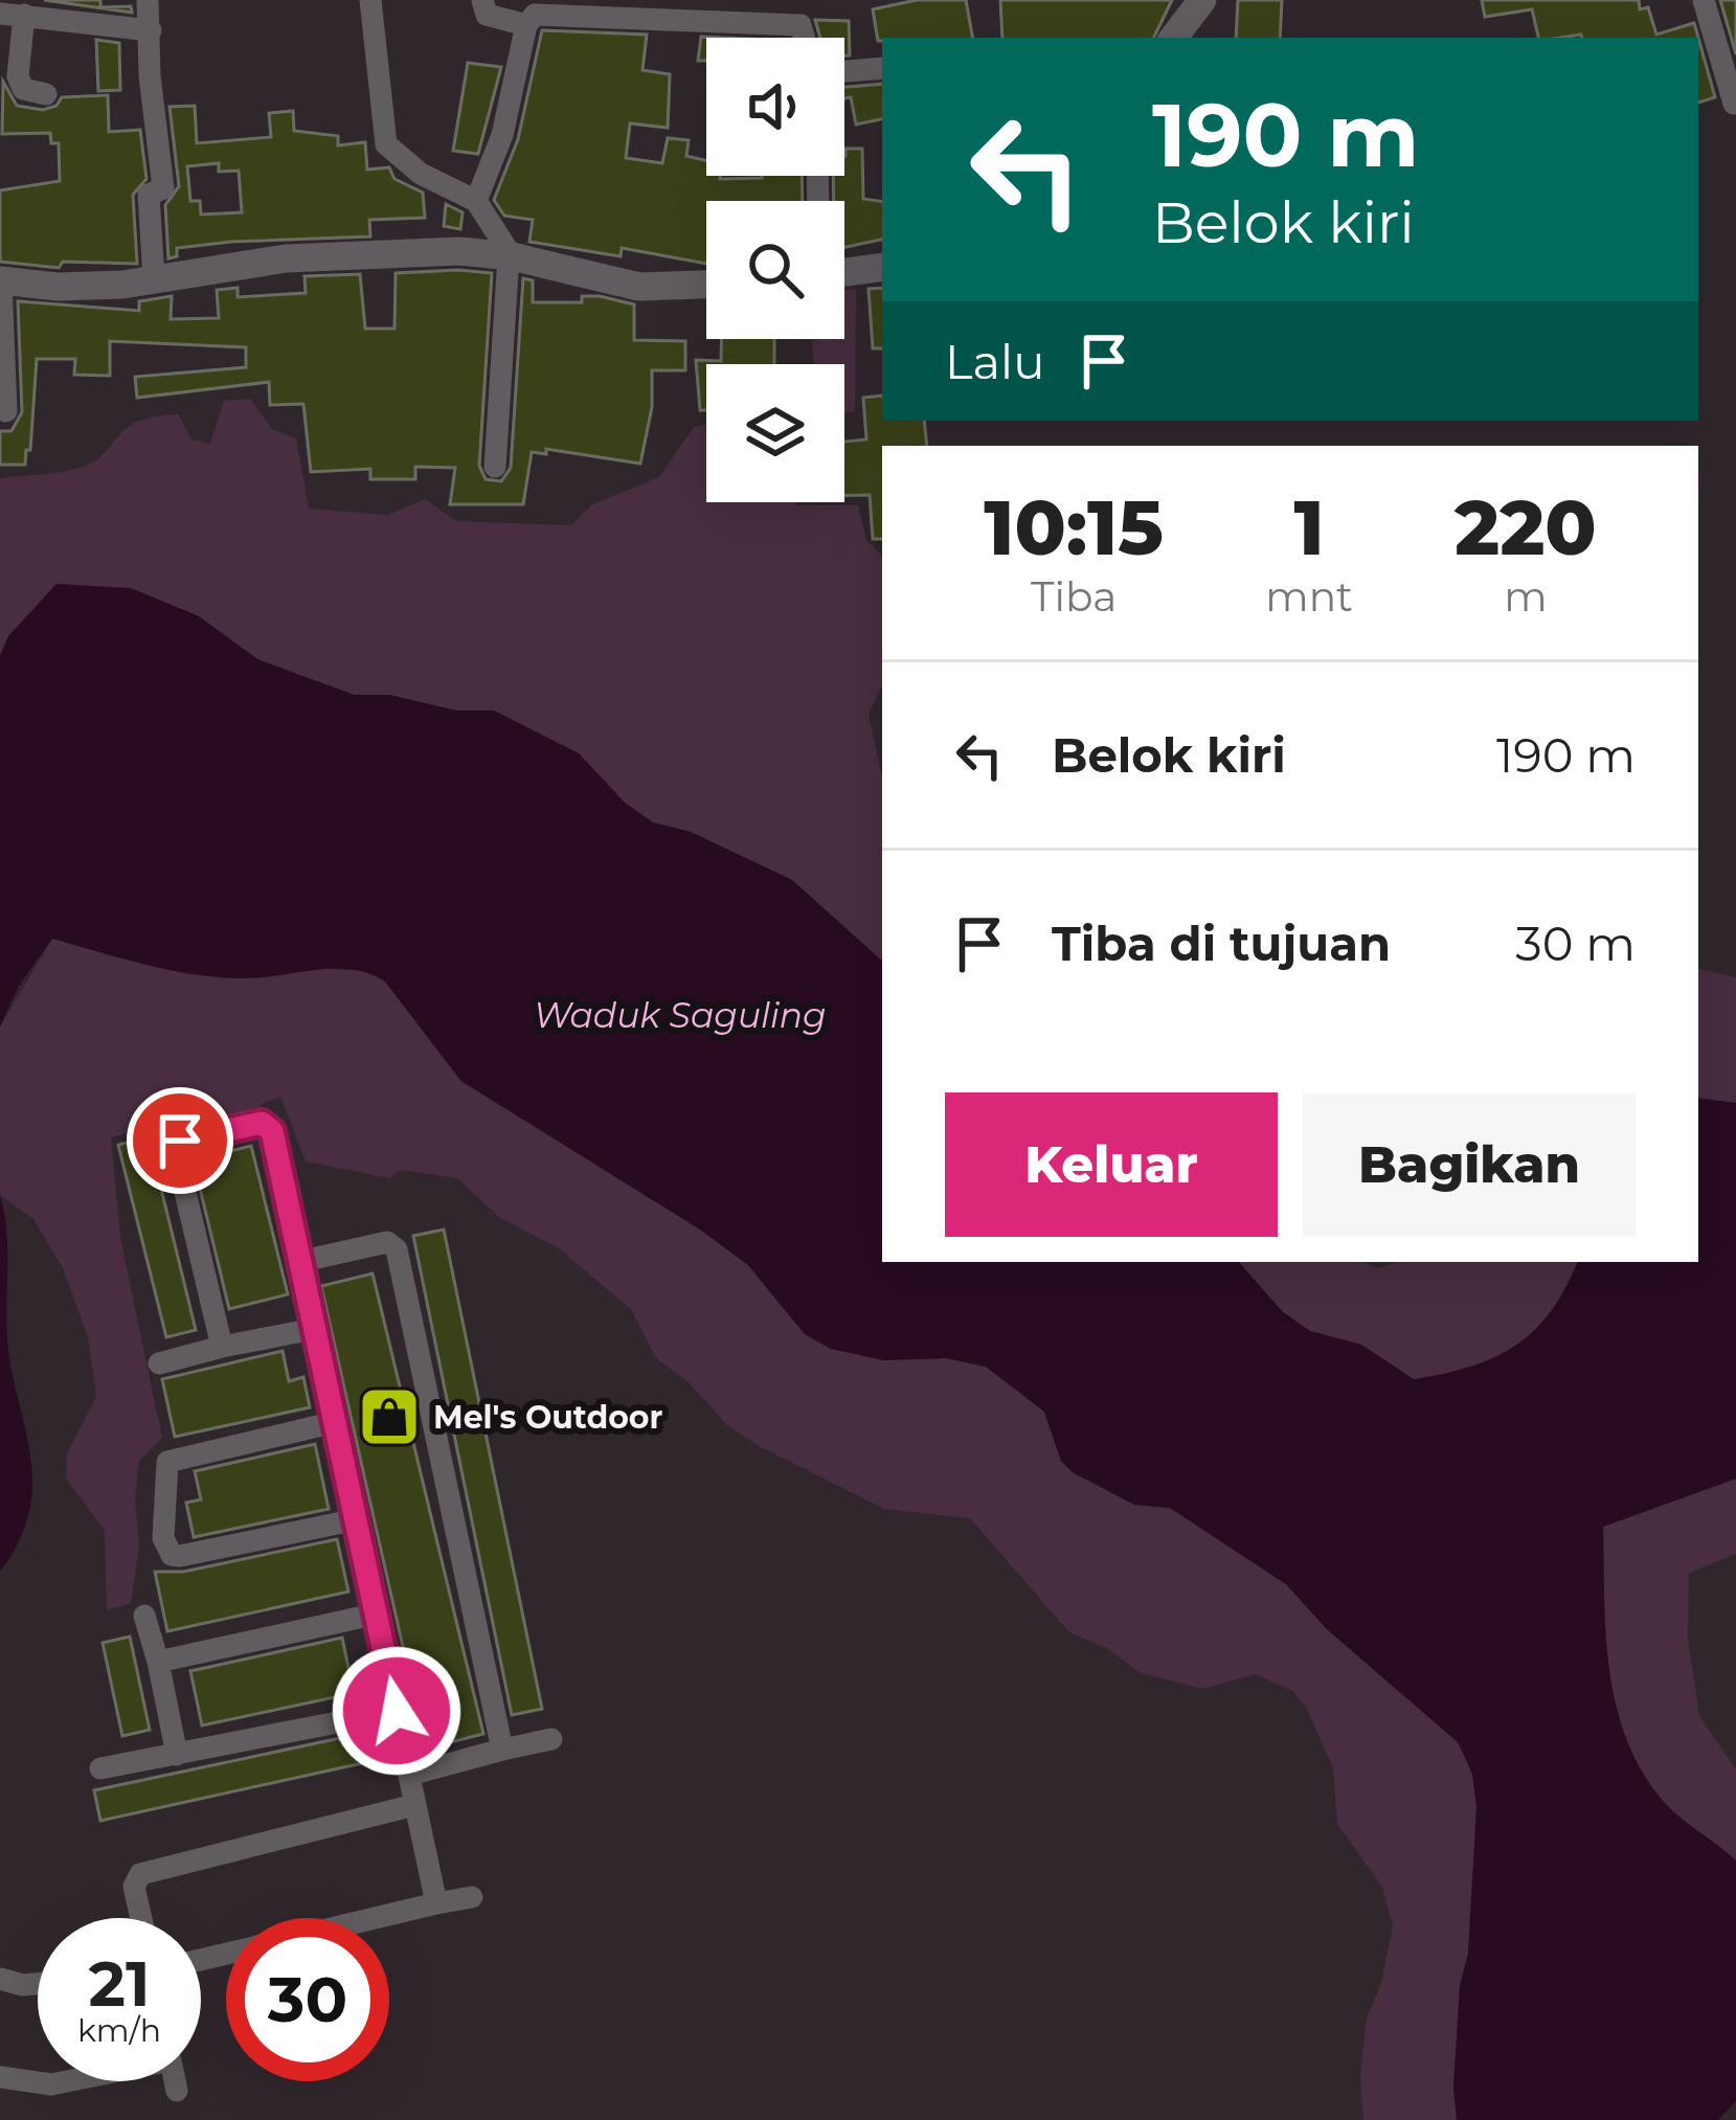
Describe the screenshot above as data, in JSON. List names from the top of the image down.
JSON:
{
  "water": ["Waduk Saguling"],
  "places": {
    "shop": ["Mel's Outdoor"]
  },
  "page": {
    "turn": ["190 m", "Belok kiri"],
    "then": "Lalu",
    "eta": [
      "10:15",
      "Tiba",
      "1",
      "mnt",
      "220",
      "m"
    ],
    "list": [
      {
        "name": "Belok kiri",
        "value": "190 m"
      },
      {
        "name": "Tiba di tujuan",
        "value": "30 m"
      }
    ],
    "buttons": ["Keluar", "Bagikan"],
    "speed": "21 km/h",
    "limit": "30"
  }
}
